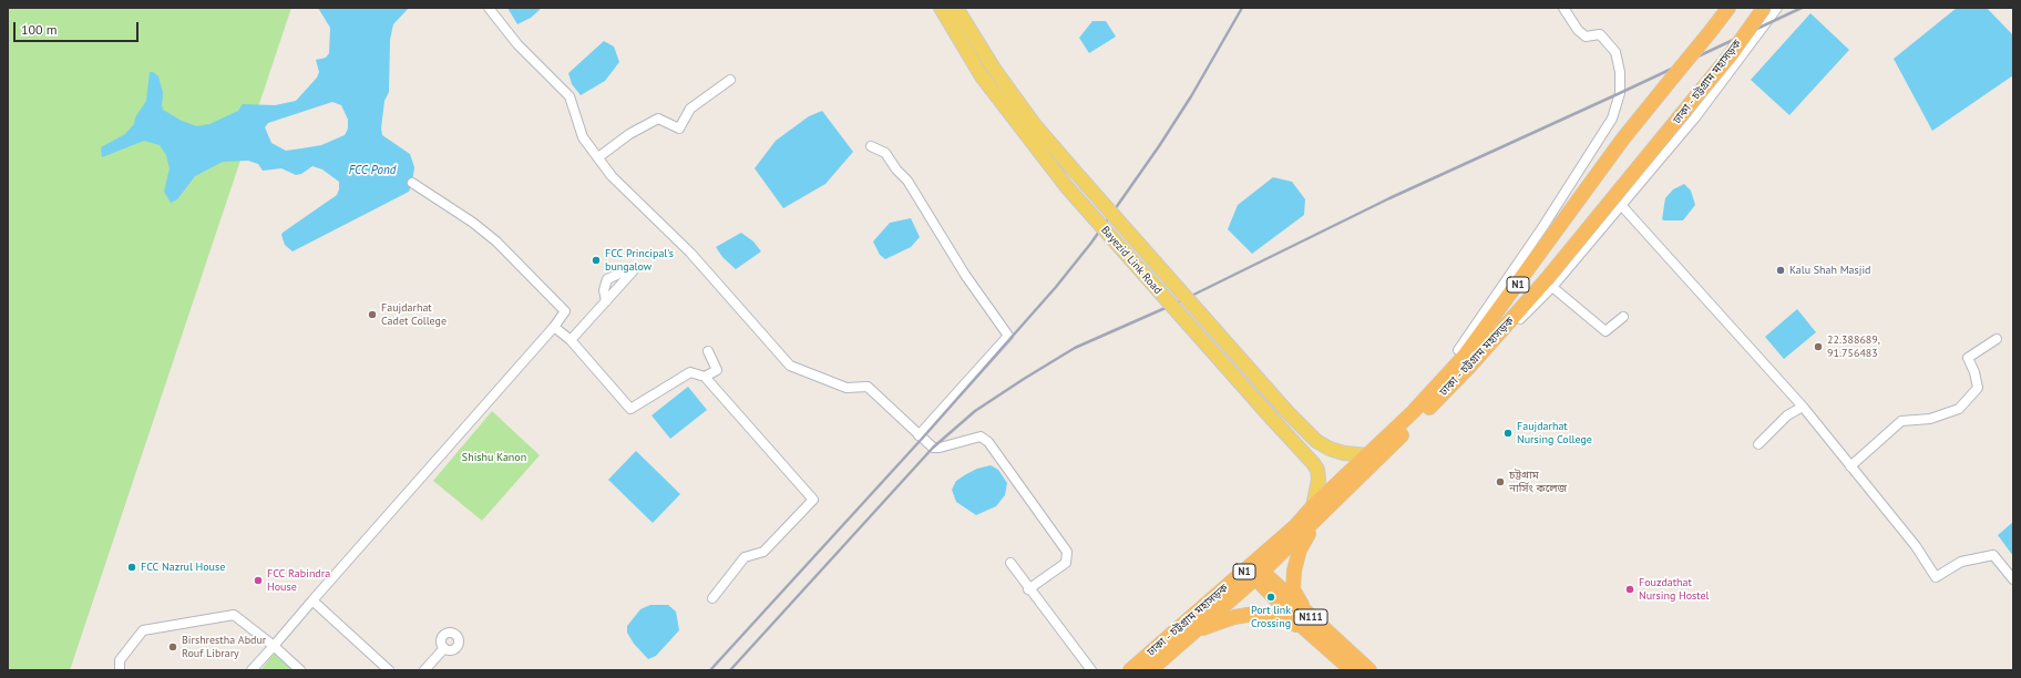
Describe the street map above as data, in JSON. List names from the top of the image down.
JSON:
{
  "streets": {
    "highway": ["ঢাকা - চট্টগ্রাম মহাসড়ক", "N1", "N111"],
    "main road": ["Bayezid Link Road"]
  },
  "crossings": [
    ["ঢাকা - চট্টগ্রাম মহাসড়ক", "Bayezid Link Road"],
    ["ঢাকা - চট্টগ্রাম মহাসড়ক", "N111"]
  ],
  "water": ["FCC Pond"],
  "parks": ["Shishu Kanon"],
  "places": [
    "FCC Principal's bungalow",
    "Kalu Shah Masjid",
    "Faujdarhat Cadet College",
    "22.388689, 91.756483",
    "Faujdarhat Nursing College",
    "চট্টগ্রাম নার্সিং কলেজ",
    "FCC Nazrul House",
    "FCC Rabindra House",
    "Fouzdathat Nursing Hostel",
    "Port link Crossing",
    "Birshrestha Abdur Rouf Library"
  ],
  "scale_bar": "100 m"
}
